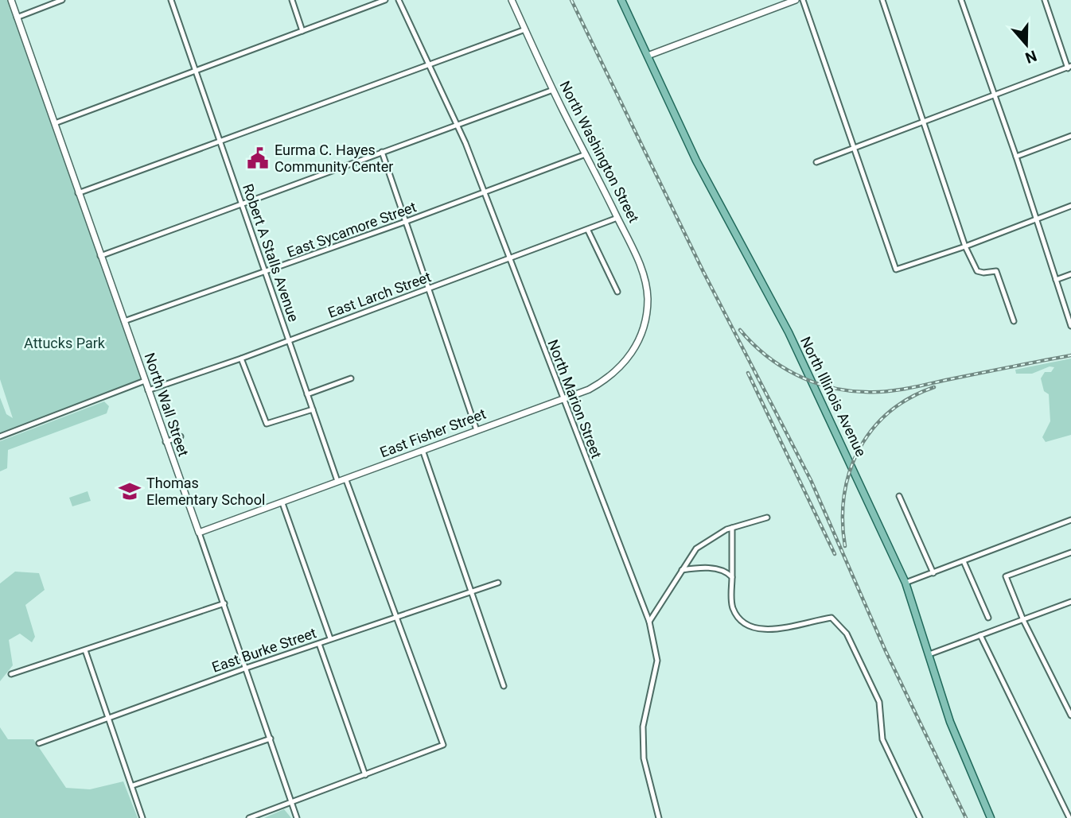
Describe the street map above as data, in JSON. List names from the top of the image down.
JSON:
{
  "streets": {
    "main road": ["North Illinois Avenue"],
    "street": [
      "North Washington Street",
      "East Sycamore Street",
      "Robert A Stalls Avenue",
      "East Larch Street",
      "North Marion Street",
      "North Wall Street",
      "East Fisher Street",
      "East Burke Street"
    ]
  },
  "crossings": [
    ["North Washington Street", "East Sycamore Street"],
    ["North Washington Street", "East Larch Street"],
    ["North Washington Street", "East Fisher Street"],
    ["East Sycamore Street", "Robert A Stalls Avenue"],
    ["East Sycamore Street", "North Marion Street"],
    ["East Sycamore Street", "North Wall Street"],
    ["Robert A Stalls Avenue", "East Larch Street"],
    ["Robert A Stalls Avenue", "East Fisher Street"],
    ["East Larch Street", "North Marion Street"],
    ["East Larch Street", "North Wall Street"],
    ["North Marion Street", "East Fisher Street"],
    ["North Wall Street", "East Fisher Street"],
    ["North Wall Street", "East Burke Street"]
  ],
  "parks": ["Attucks Park"],
  "places": {
    "public building": ["Eurma C. Hayes Community Center"],
    "school or university": ["Thomas Elementary School"]
  },
  "north": "bottom"
}
